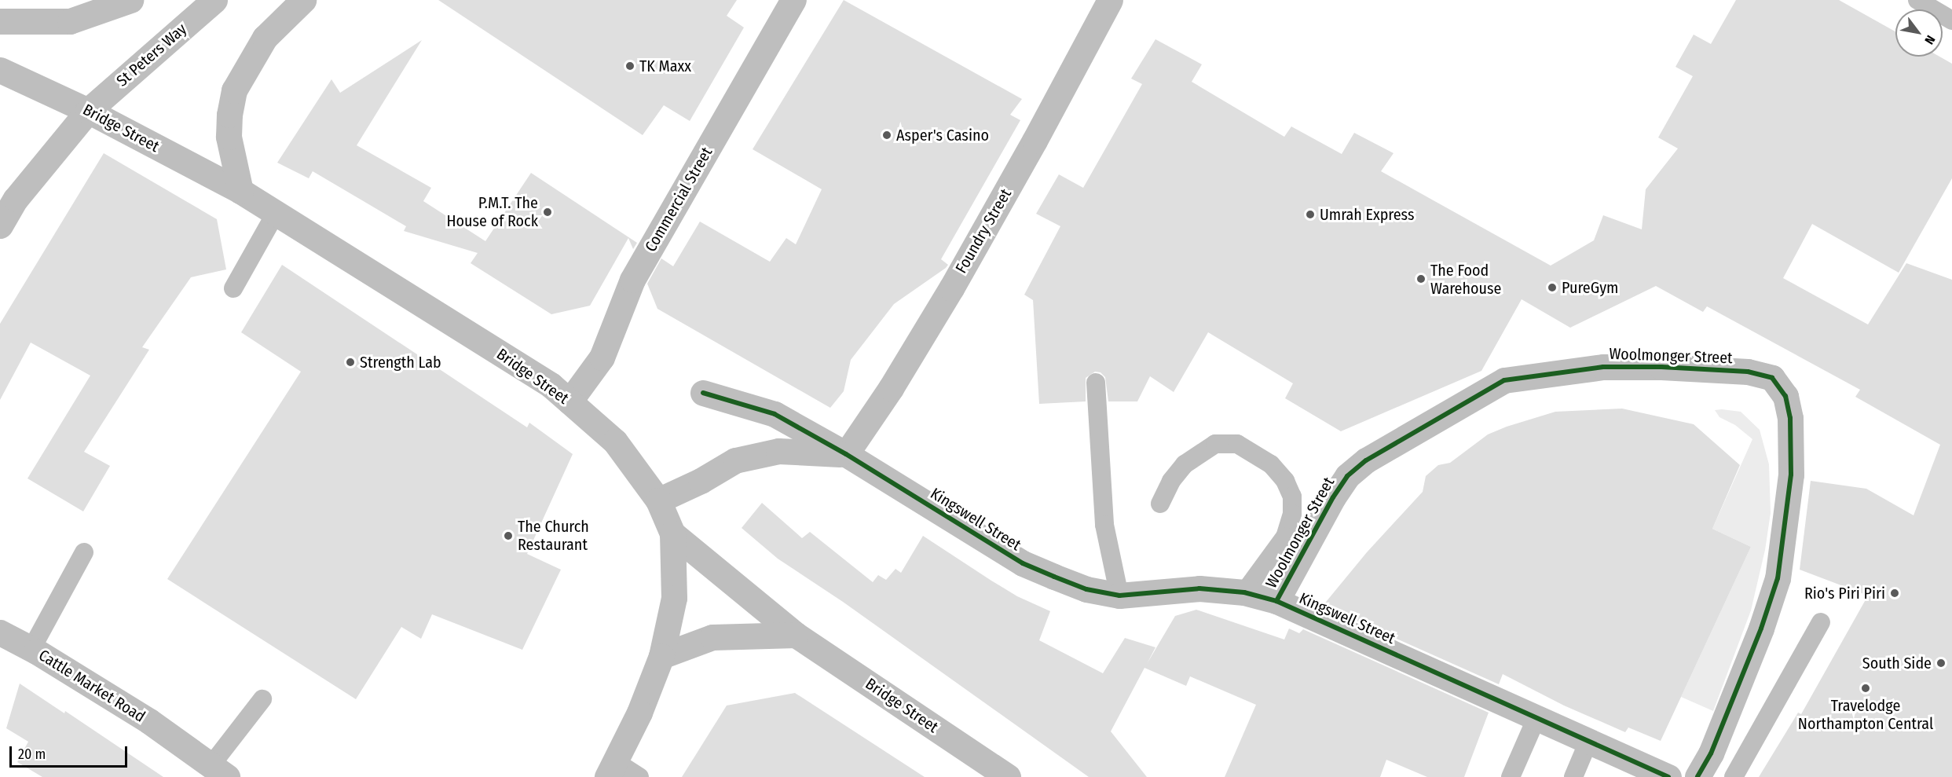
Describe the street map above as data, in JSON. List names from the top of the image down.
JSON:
{
  "streets": {
    "main road": [
      "St Peters Way",
      "Bridge Street",
      "Commercial Street",
      "Foundry Street",
      "Woolmonger Street",
      "Kingswell Street",
      "Cattle Market Road"
    ]
  },
  "crossings": [
    ["St Peters Way", "Bridge Street"],
    ["Bridge Street", "Commercial Street"],
    ["Bridge Street", "Kingswell Street"],
    ["Foundry Street", "Kingswell Street"],
    ["Woolmonger Street", "Kingswell Street"]
  ],
  "places": [
    "TK Maxx",
    "Asper's Casino",
    "P.M.T. The House of Rock",
    "Umrah Express",
    "The Food Warehouse",
    "PureGym",
    "Strength Lab",
    "The Church Restaurant",
    "Rio's Piri Piri",
    "South Side",
    "Travelodge Northampton Central"
  ],
  "scale_bar": "20 m",
  "north": "bottom right"
}
